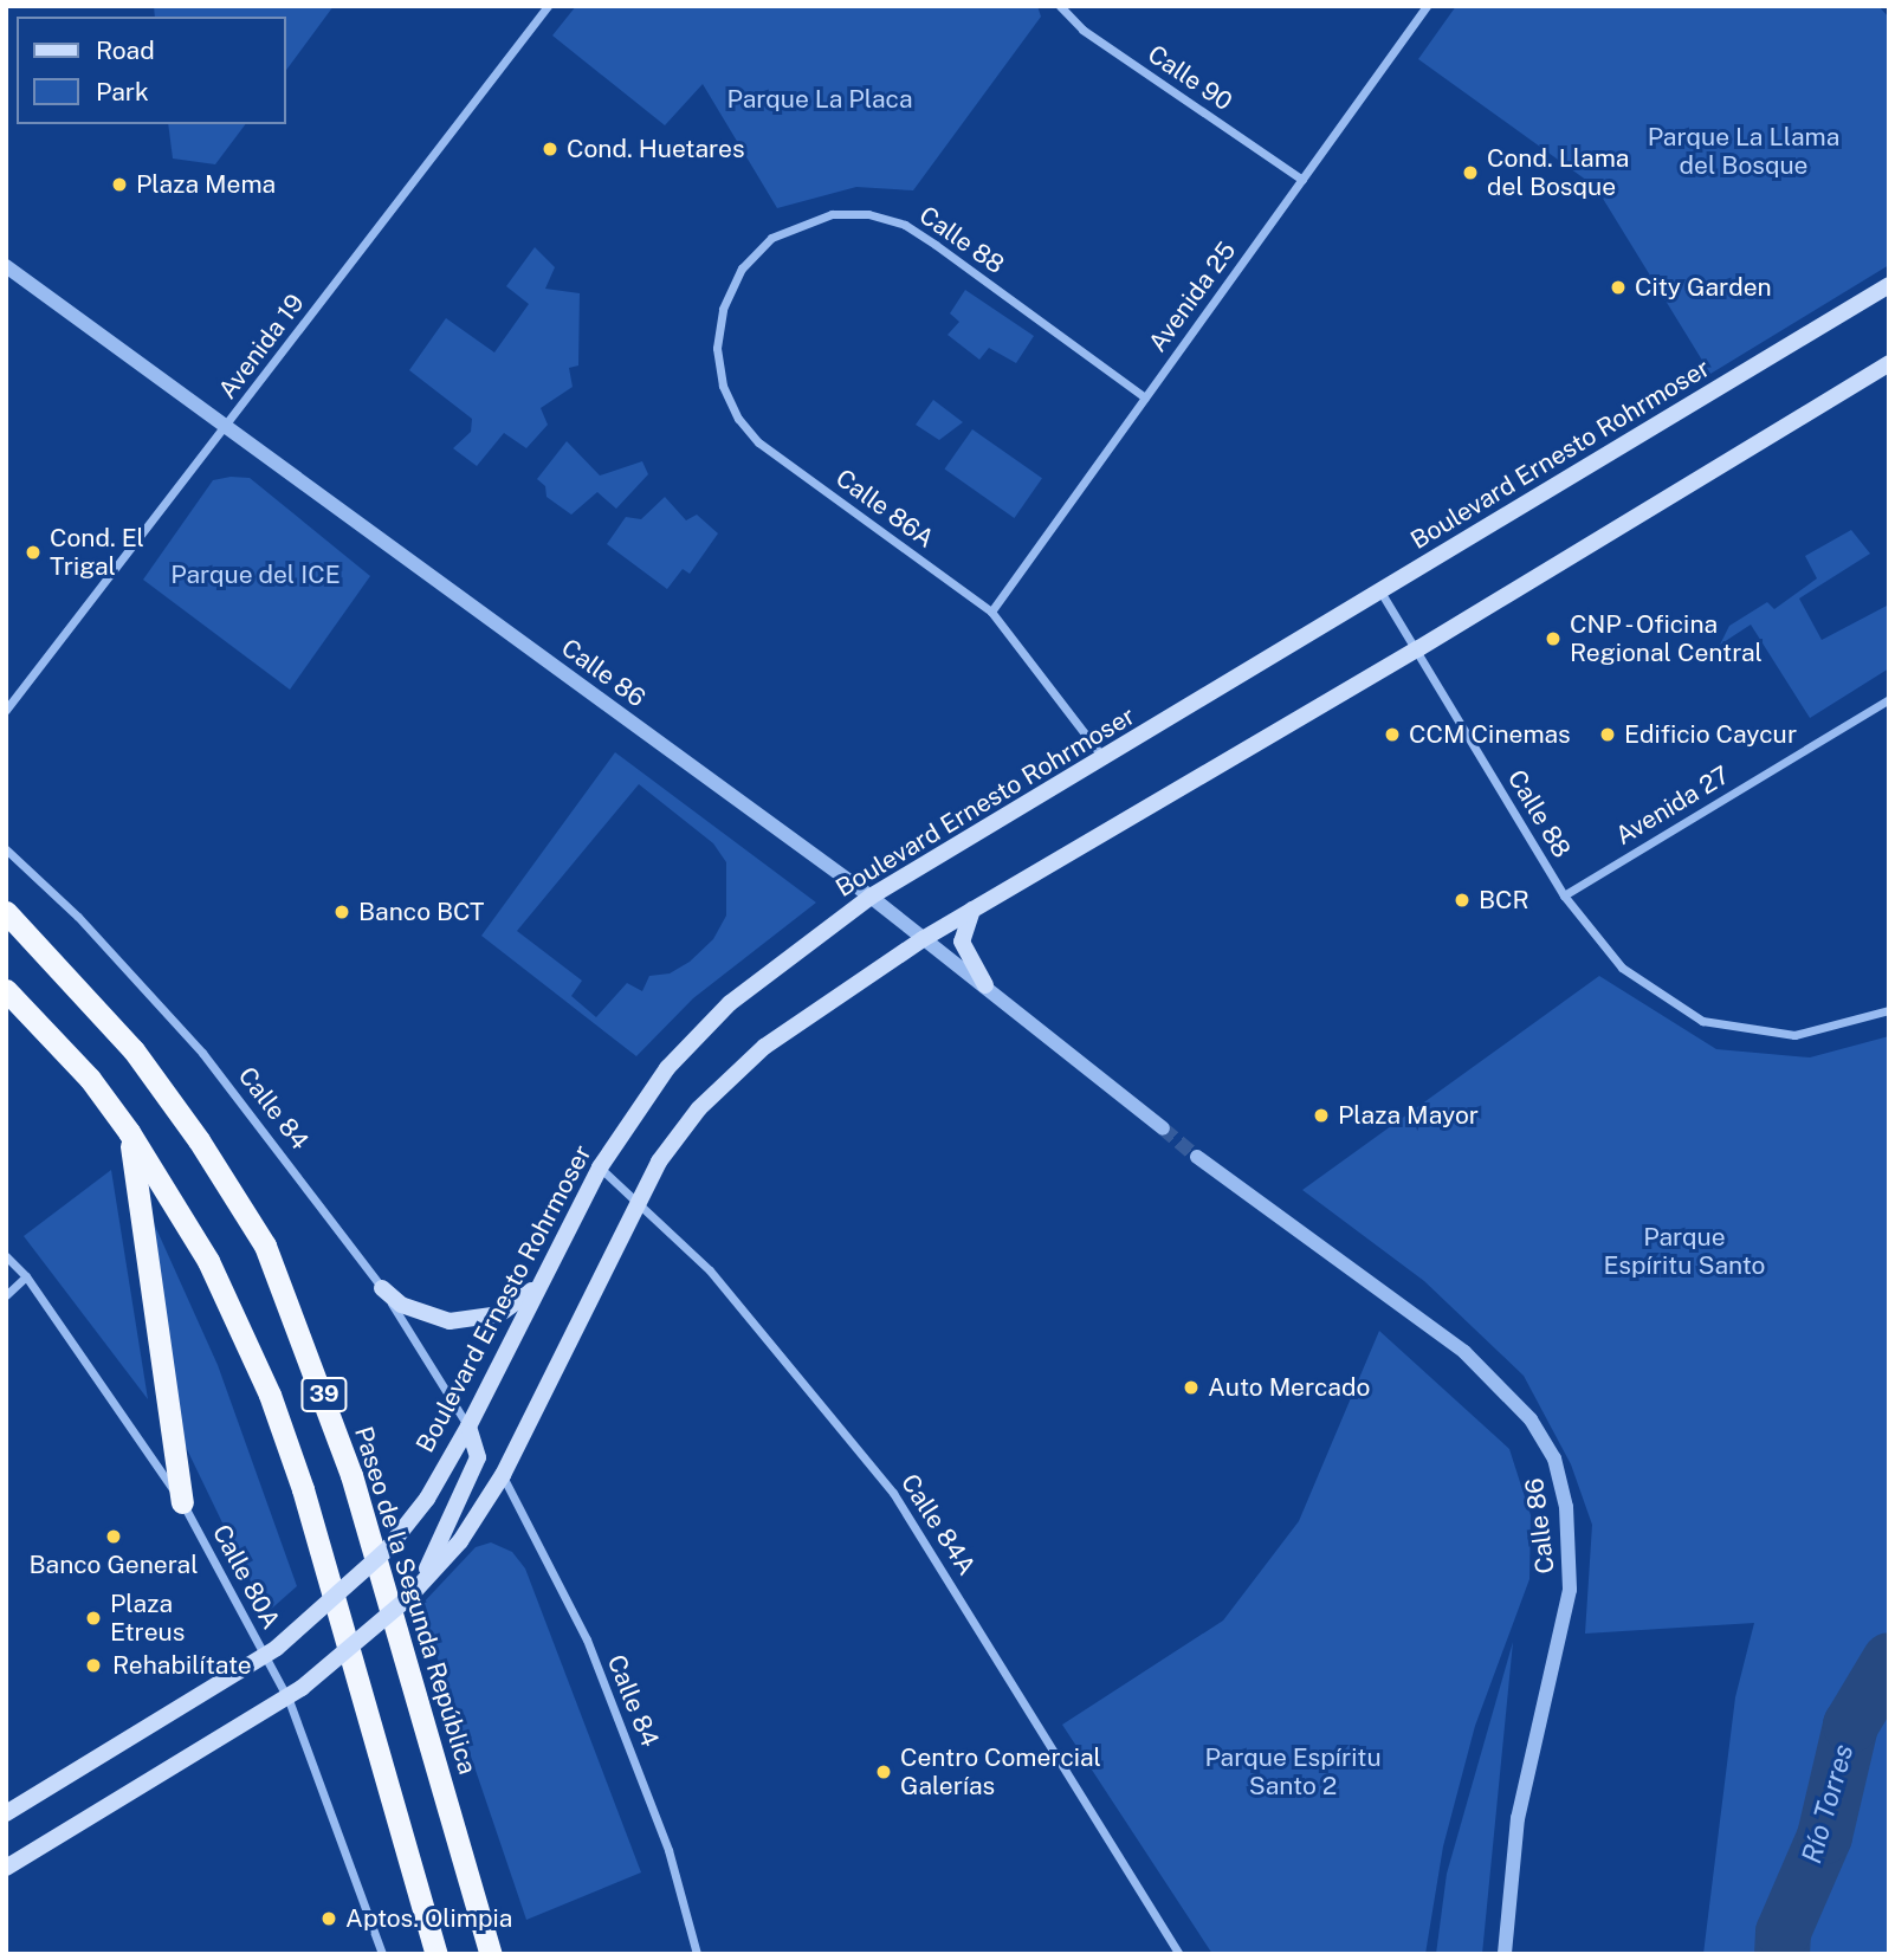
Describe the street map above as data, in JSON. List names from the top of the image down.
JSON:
{
  "streets": {
    "highway": ["39", "Paseo de la Segunda República"],
    "main road": ["Boulevard Ernesto Rohrmoser"],
    "street": [
      "Calle 90",
      "Calle 88",
      "Avenida 25",
      "Avenida 19",
      "Calle 86A",
      "Calle 86",
      "Avenida 27",
      "Calle 84",
      "Calle 84A",
      "Calle 80A"
    ]
  },
  "crossings": [
    ["Calle 90", "Avenida 25"],
    ["Calle 88", "Avenida 25"],
    ["Calle 88", "Boulevard Ernesto Rohrmoser"],
    ["Calle 88", "Calle 86A"],
    ["Calle 88", "Avenida 27"],
    ["Avenida 25", "Calle 86A"],
    ["Avenida 19", "Calle 86"],
    ["Boulevard Ernesto Rohrmoser", "Calle 86A"],
    ["Boulevard Ernesto Rohrmoser", "Calle 86"],
    ["Boulevard Ernesto Rohrmoser", "Calle 84"],
    ["Boulevard Ernesto Rohrmoser", "Calle 84A"],
    ["Boulevard Ernesto Rohrmoser", "Calle 80A"]
  ],
  "water": ["Río Torres"],
  "parks": [
    "Parque La Placa",
    "Parque La Llama del Bosque",
    "Parque del ICE",
    "Parque Espíritu Santo",
    "Parque Espíritu Santo 2"
  ],
  "places": [
    "Cond. Huetares",
    "Cond. Llama del Bosque",
    "Plaza Mema",
    "City Garden",
    "Cond. El Trigal",
    "CNP - Oficina Regional Central",
    "CCM Cinemas",
    "Edificio Caycur",
    "BCR",
    "Banco BCT",
    "Plaza Mayor",
    "Auto Mercado",
    "Banco General",
    "Plaza Etreus",
    "Rehabilítate",
    "Centro Comercial Galerías",
    "Aptos. Olimpia"
  ],
  "legend": ["Road", "Park"]
}
